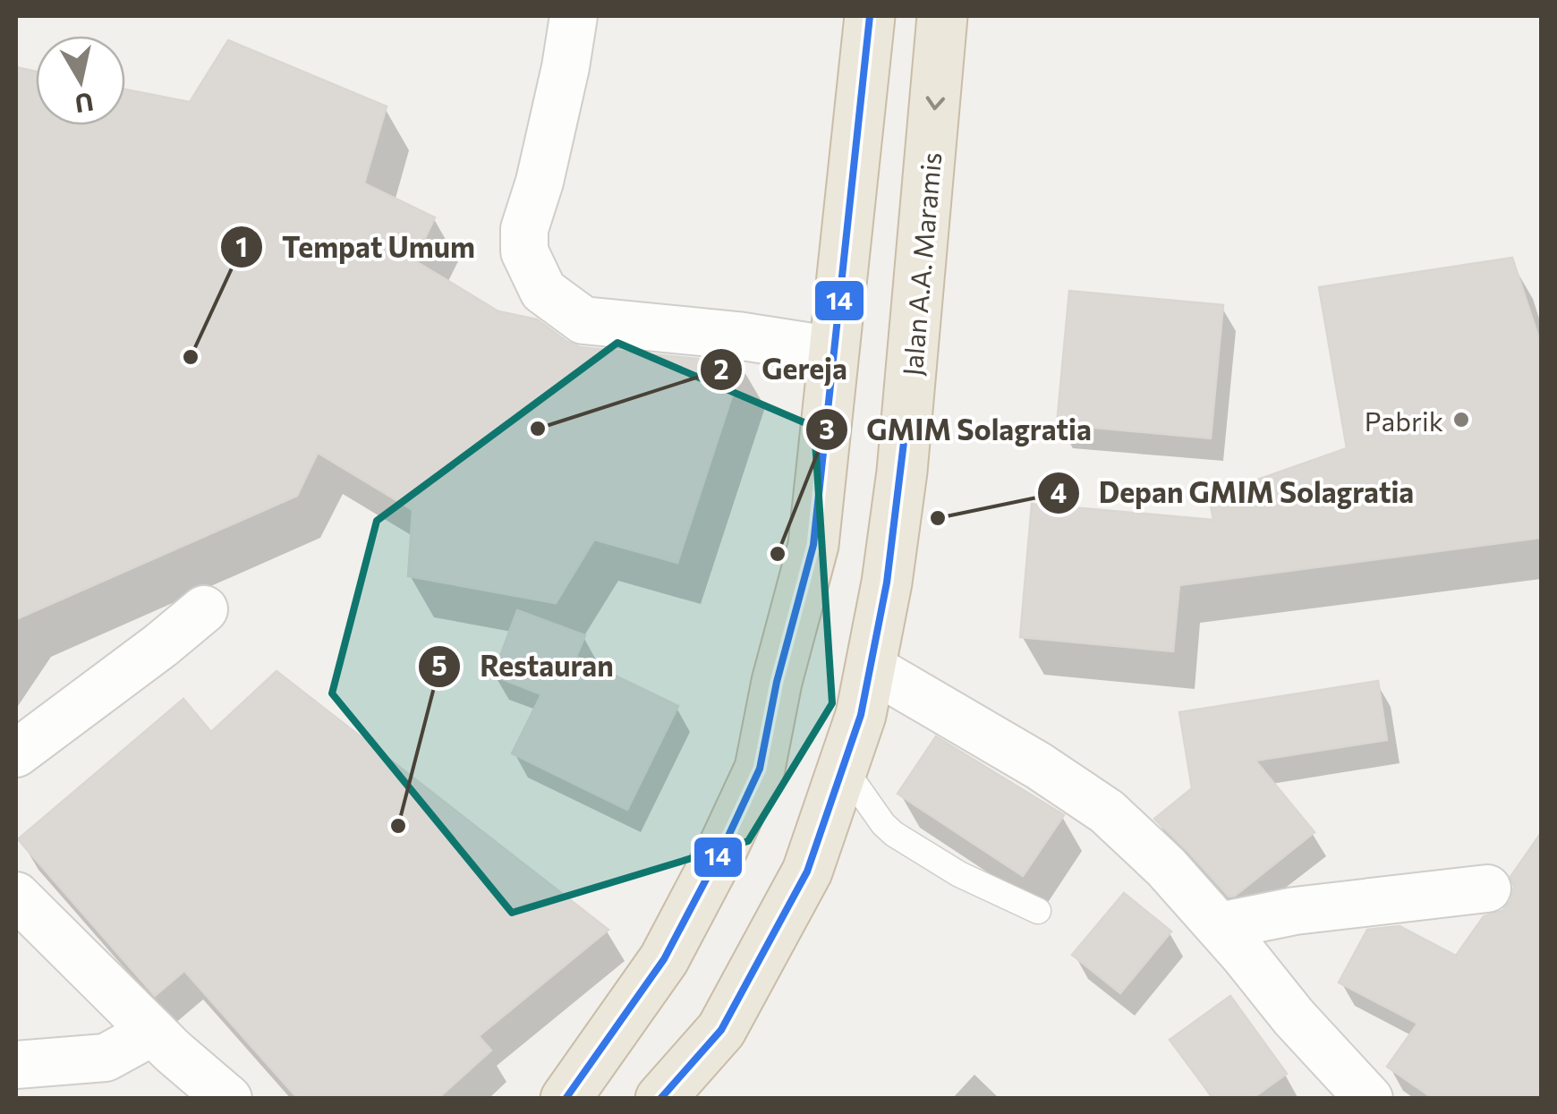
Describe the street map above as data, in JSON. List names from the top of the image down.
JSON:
{
  "streets": {
    "highway": ["Jalan A.A. Maramis"]
  },
  "places": [
    "Tempat Umum",
    "Pabrik",
    "Gereja",
    "Depan GMIM Solagratia",
    "GMIM Solagratia",
    "Restauran"
  ],
  "lines": ["transit line 14"],
  "north": "bottom"
}
